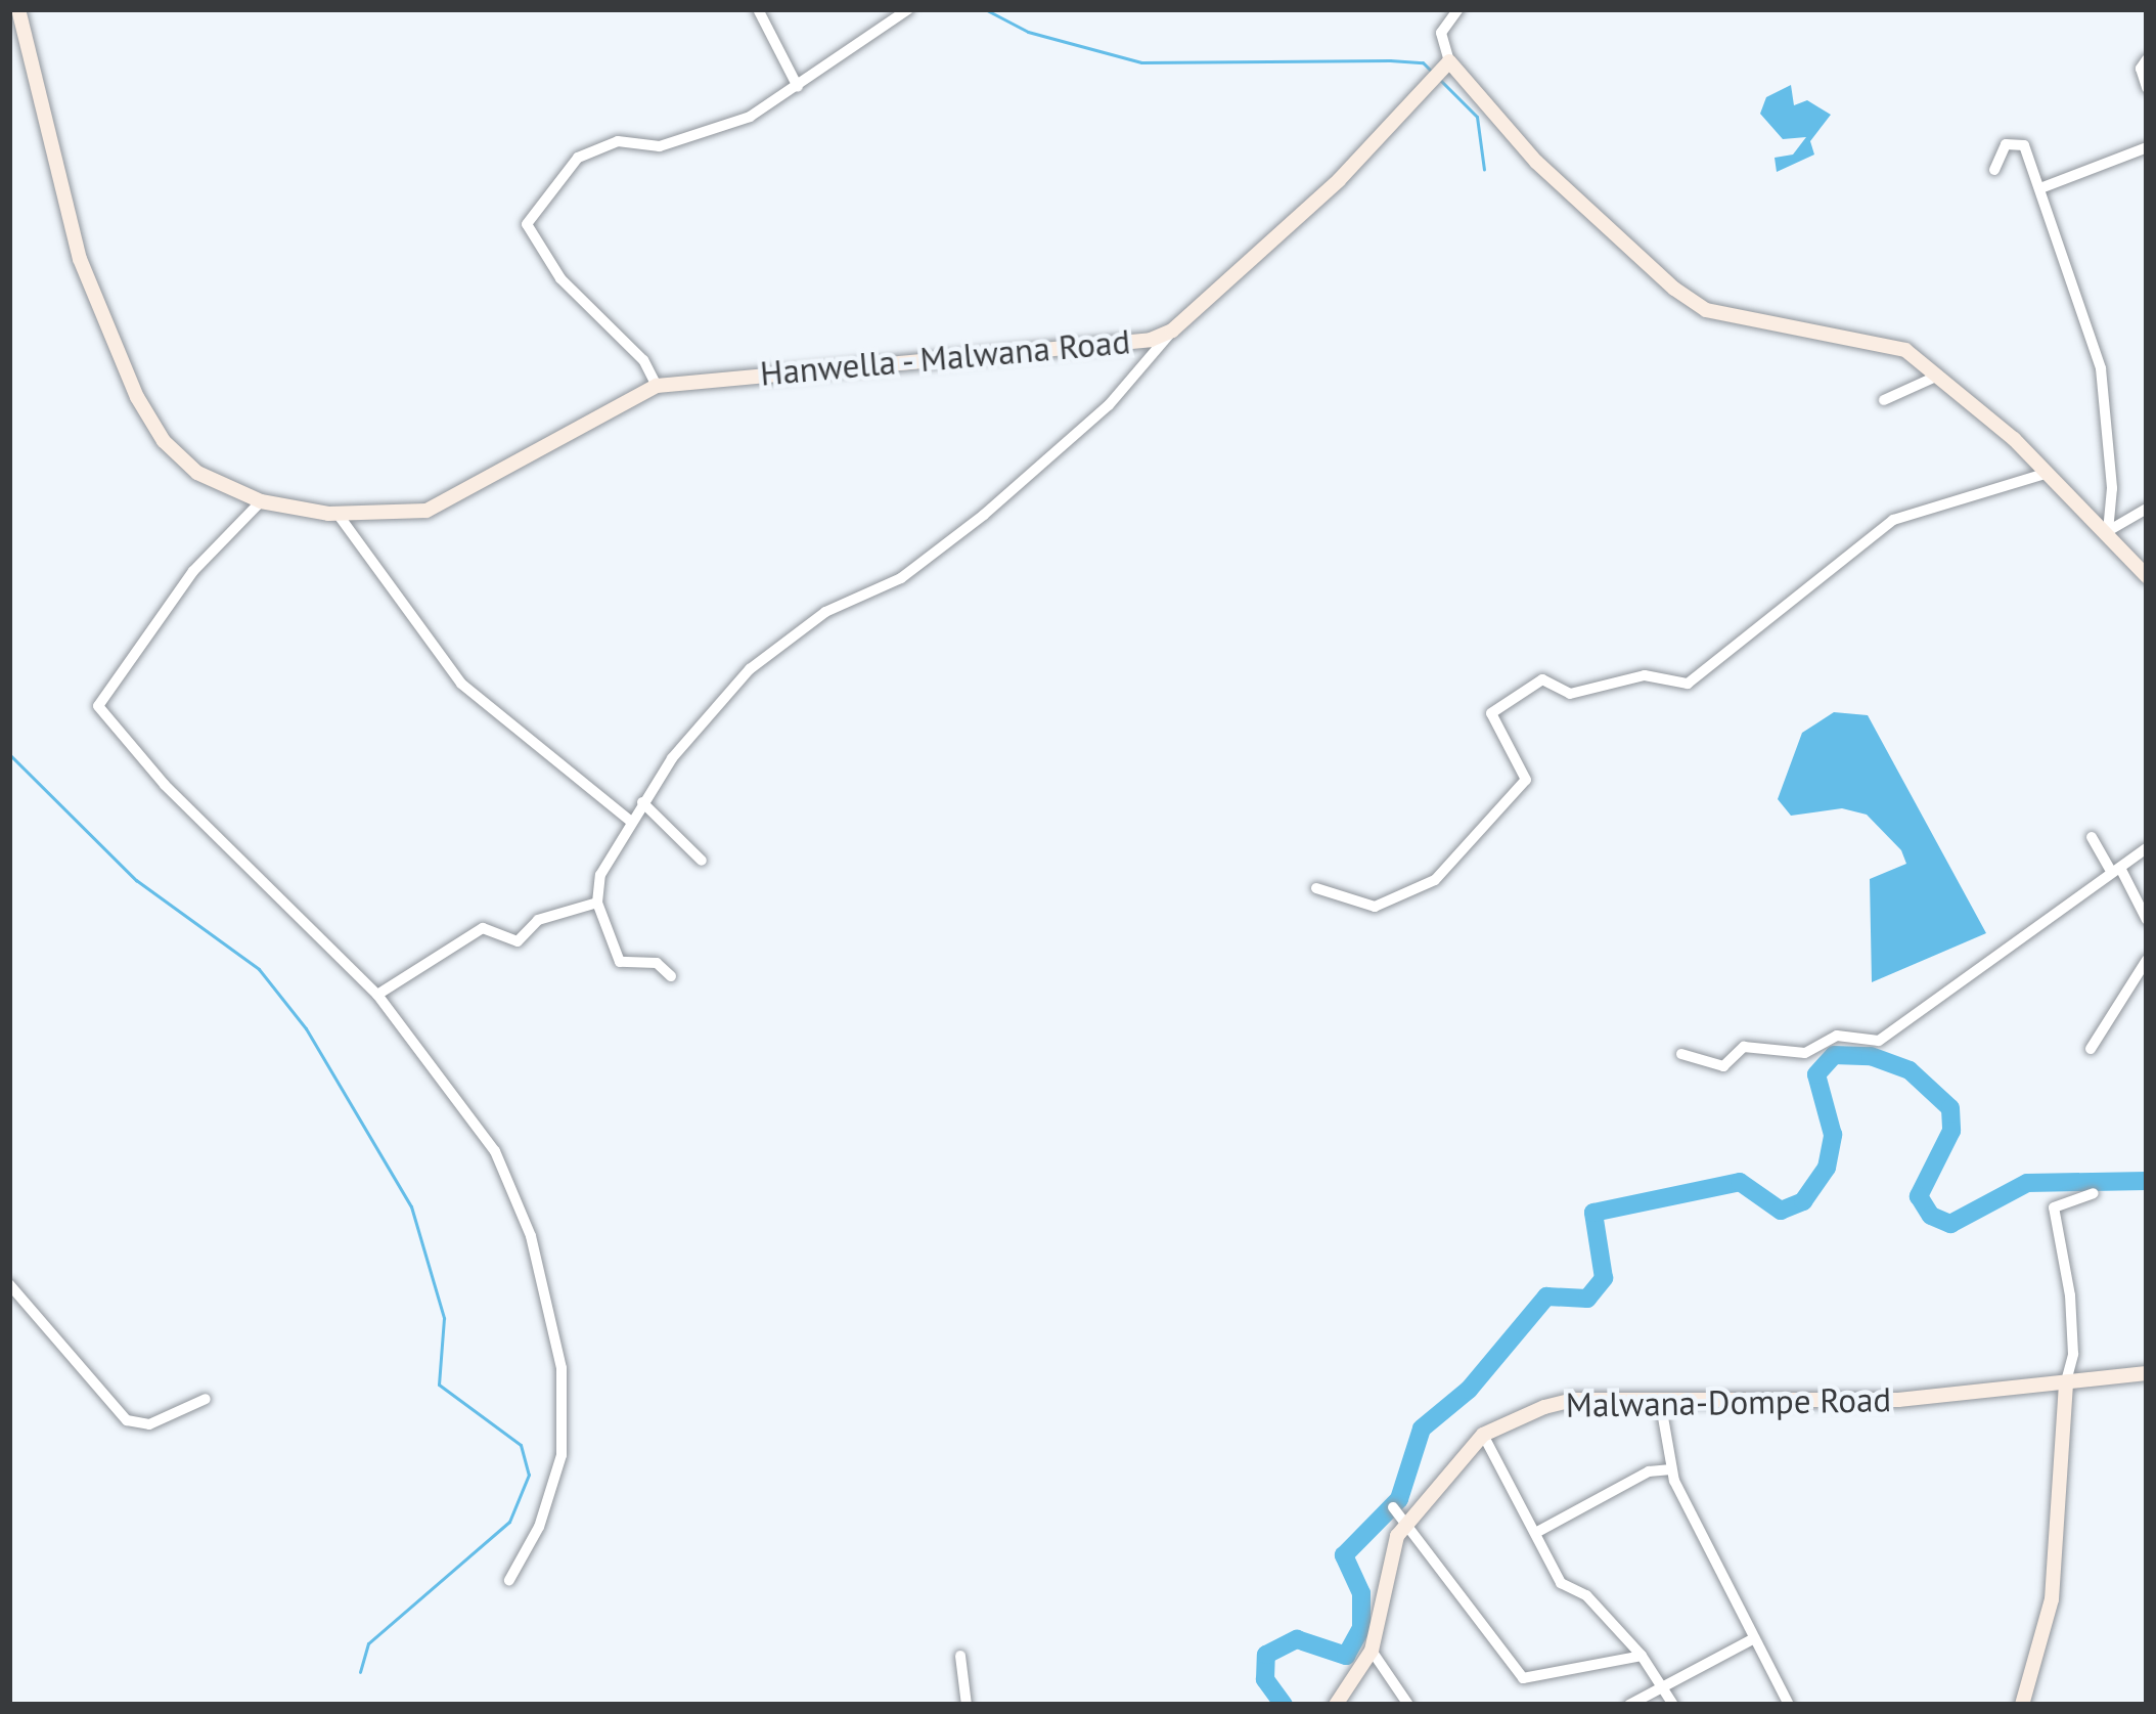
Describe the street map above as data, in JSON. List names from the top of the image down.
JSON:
{
  "streets": {
    "street": ["Hanwella - Malwana Road", "Malwana-Dompe Road"]
  }
}
